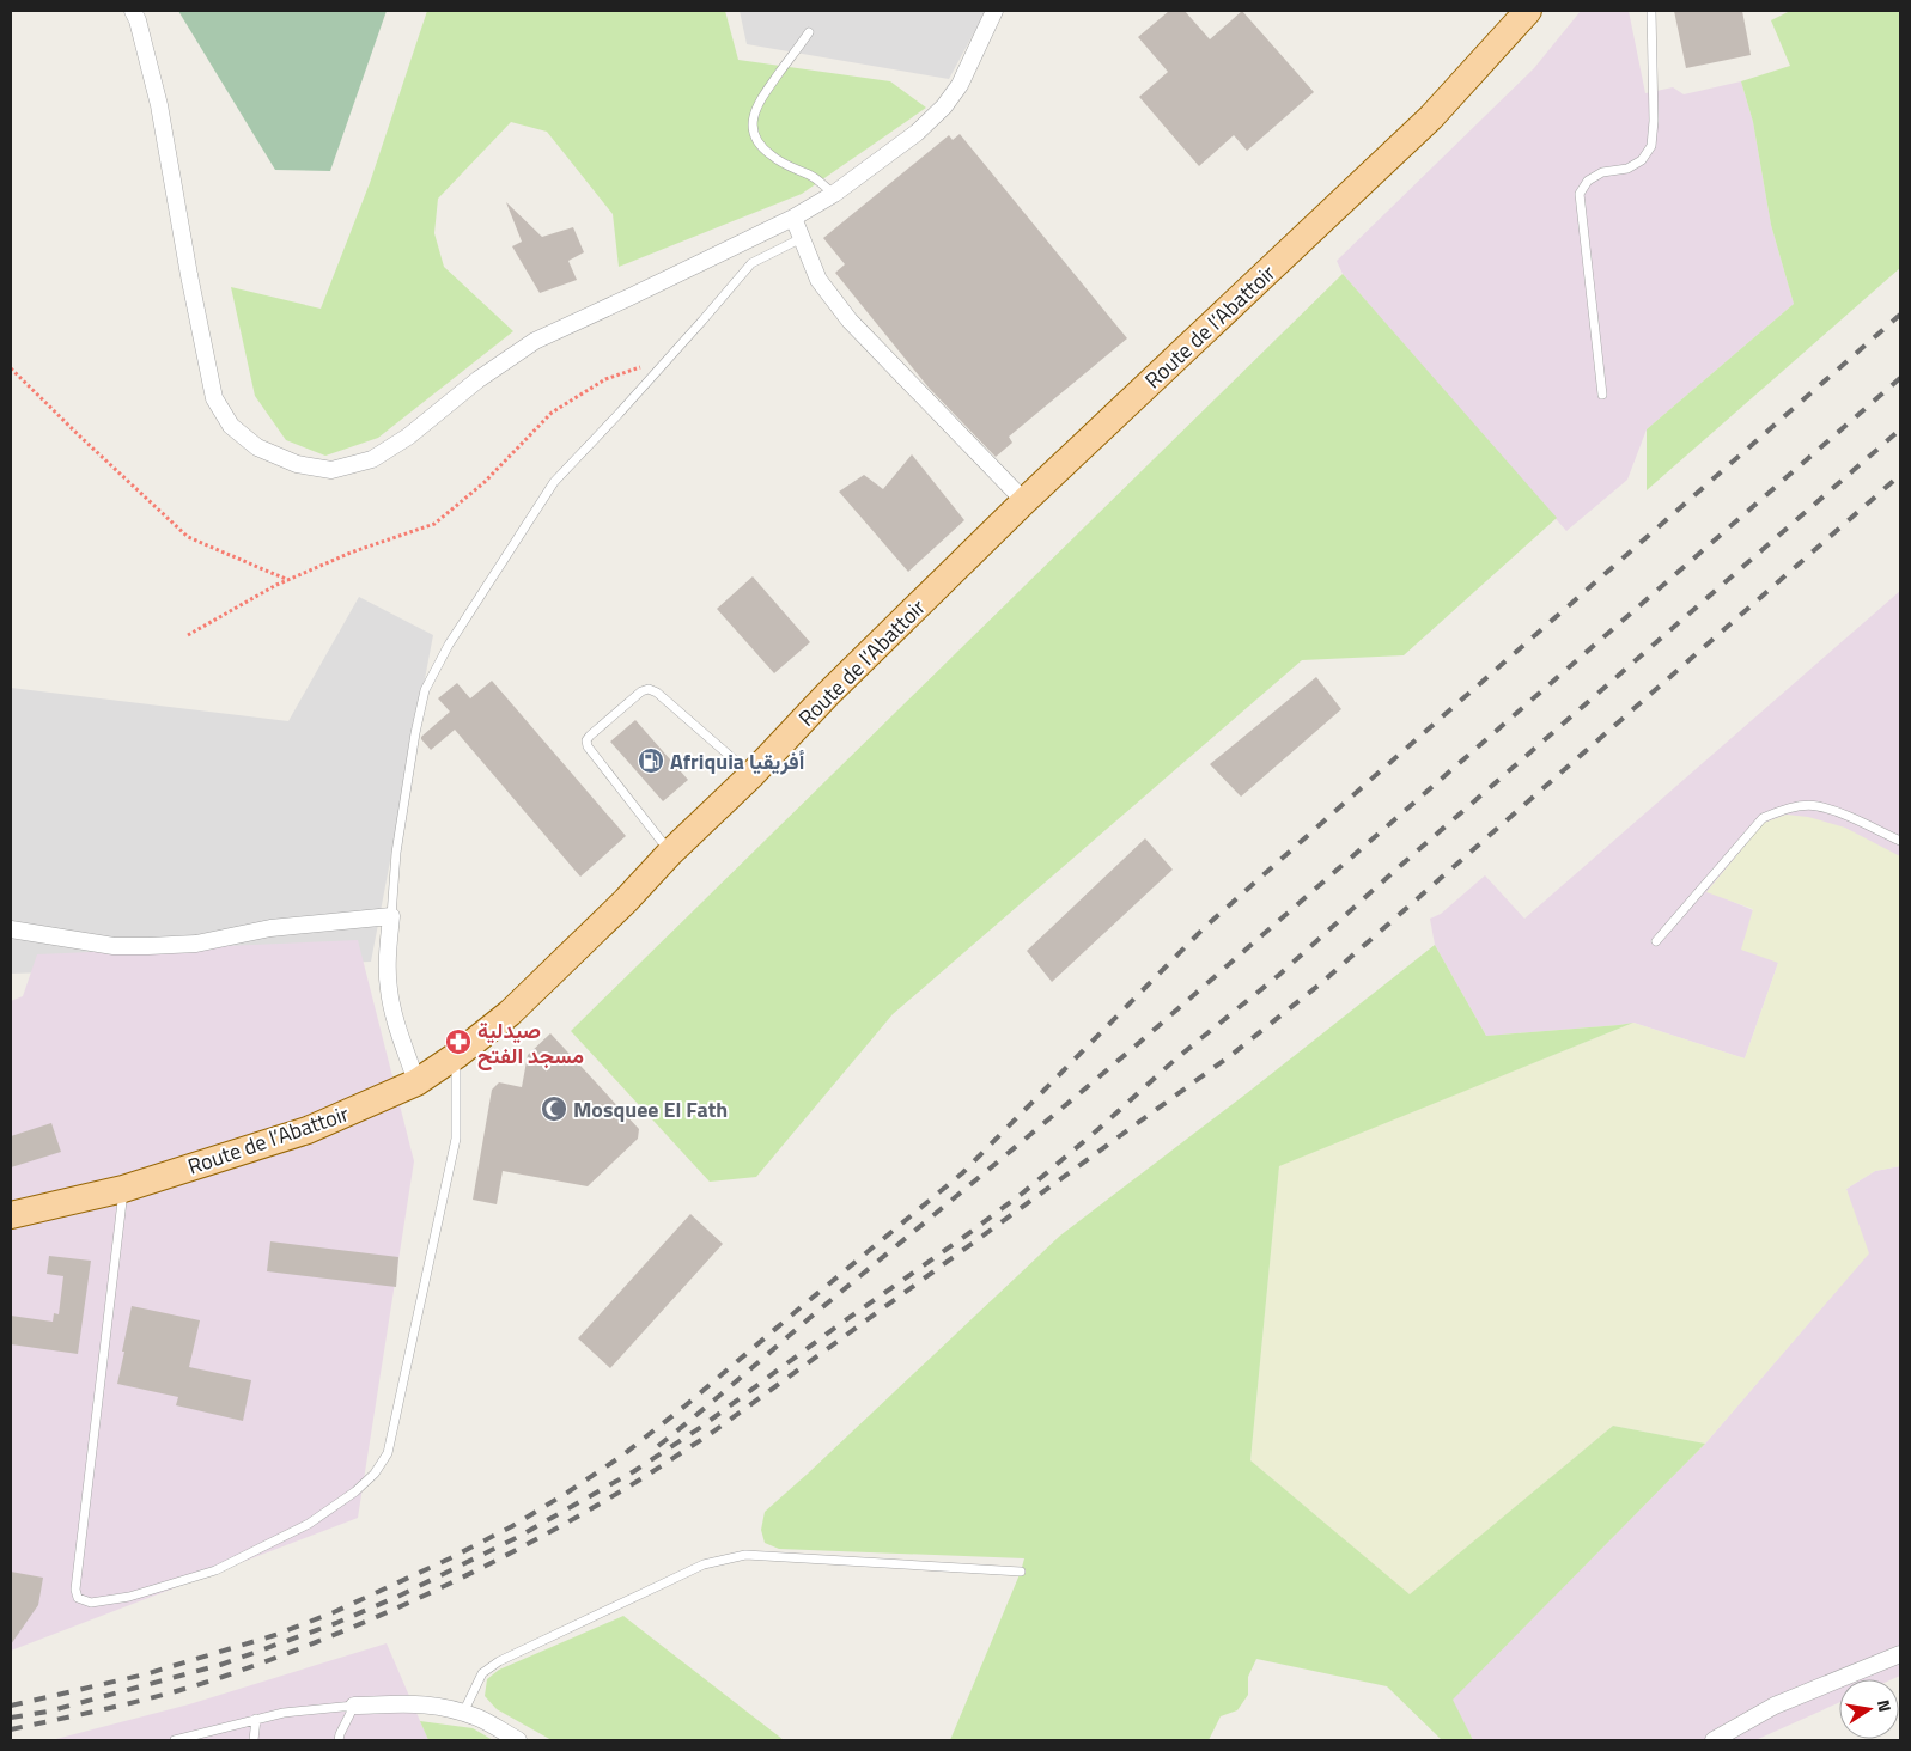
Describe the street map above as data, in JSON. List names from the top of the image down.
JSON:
{
  "streets": {
    "main road": ["Route de l’Abattoir"]
  },
  "places": {
    "fuel station": ["Afriquia أفريقيا"],
    "pharmacy": ["صيدلية مسجد الفتح"],
    "mosque": ["Mosquee El Fath"]
  },
  "north": "right"
}
